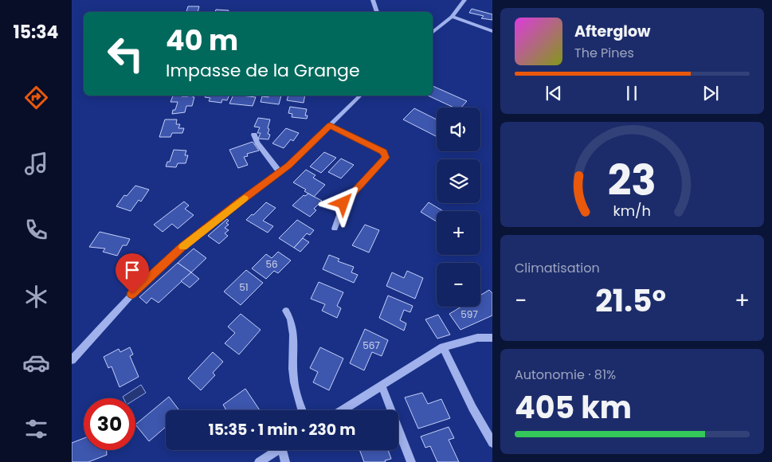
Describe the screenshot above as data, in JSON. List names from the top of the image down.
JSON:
{
  "house_numbers": [
    "56",
    "51",
    "597",
    "567"
  ],
  "page": {
    "tabs": "15:34",
    "turn": ["40 m", "Impasse de la Grange"],
    "song": ["Afterglow", "The Pines"],
    "map_buttons": ["+", "−"],
    "tile": [
      "Climatisation",
      ["Autonomie · 81%", "405 km"]
    ],
    "heat": ["−", "21.5°", "+"],
    "limit": "30",
    "trip": "15:35 · 1 min · 230 m",
    "gauge": ["23", "km/h"]
  }
}
